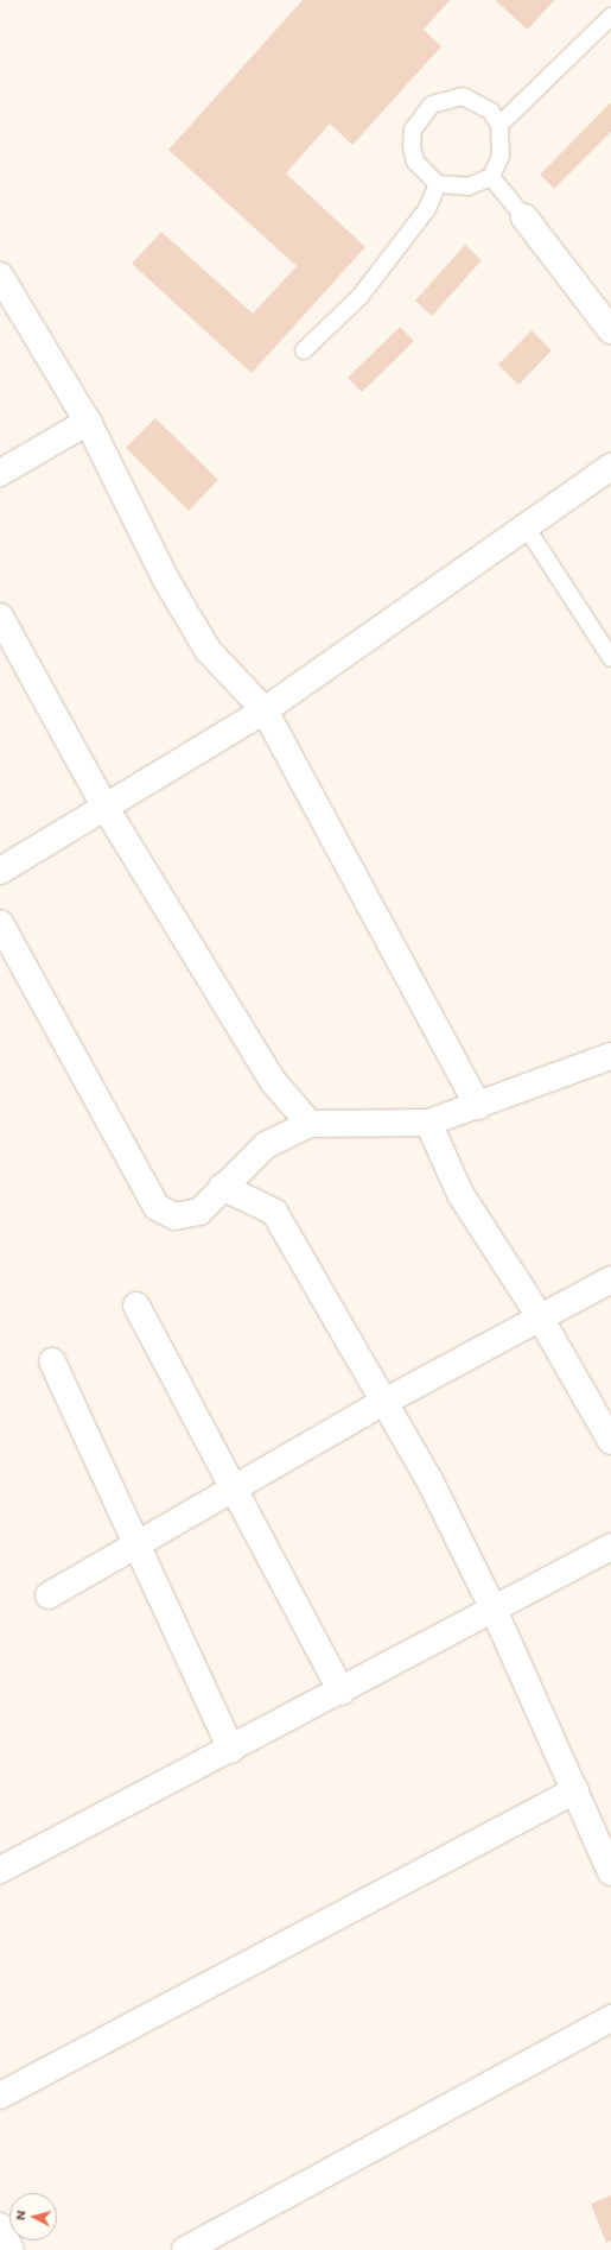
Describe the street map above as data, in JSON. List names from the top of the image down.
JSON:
{
  "north": "left"
}
